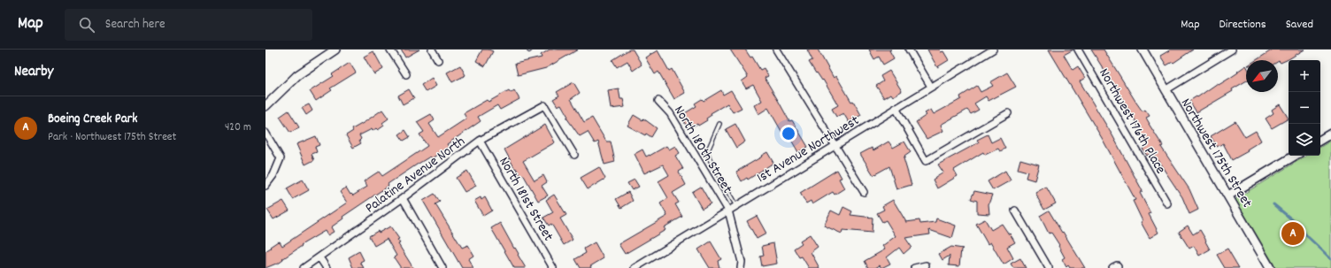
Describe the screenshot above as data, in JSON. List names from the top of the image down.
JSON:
{
  "streets": {
    "street": [
      "Northwest 176th Place",
      "1st Avenue Northwest",
      "North 180th Street",
      "Northwest 175th Street",
      "Palatine Avenue North",
      "North 181st Street"
    ]
  },
  "crossings": [
    ["1st Avenue Northwest", "North 180th Street"],
    ["Palatine Avenue North", "North 181st Street"]
  ],
  "north": "bottom left",
  "page": {
    "header": "Map",
    "search": "Search here",
    "nav": ["Map", "Directions", "Saved"],
    "heading": "Nearby",
    "map_buttons": ["+", "−"],
    "list": [
      {
        "mark": "A",
        "name": "Boeing Creek Park",
        "note": "Park · Northwest 175th Street",
        "value": "420 m"
      }
    ],
    "pins": "A"
  }
}
